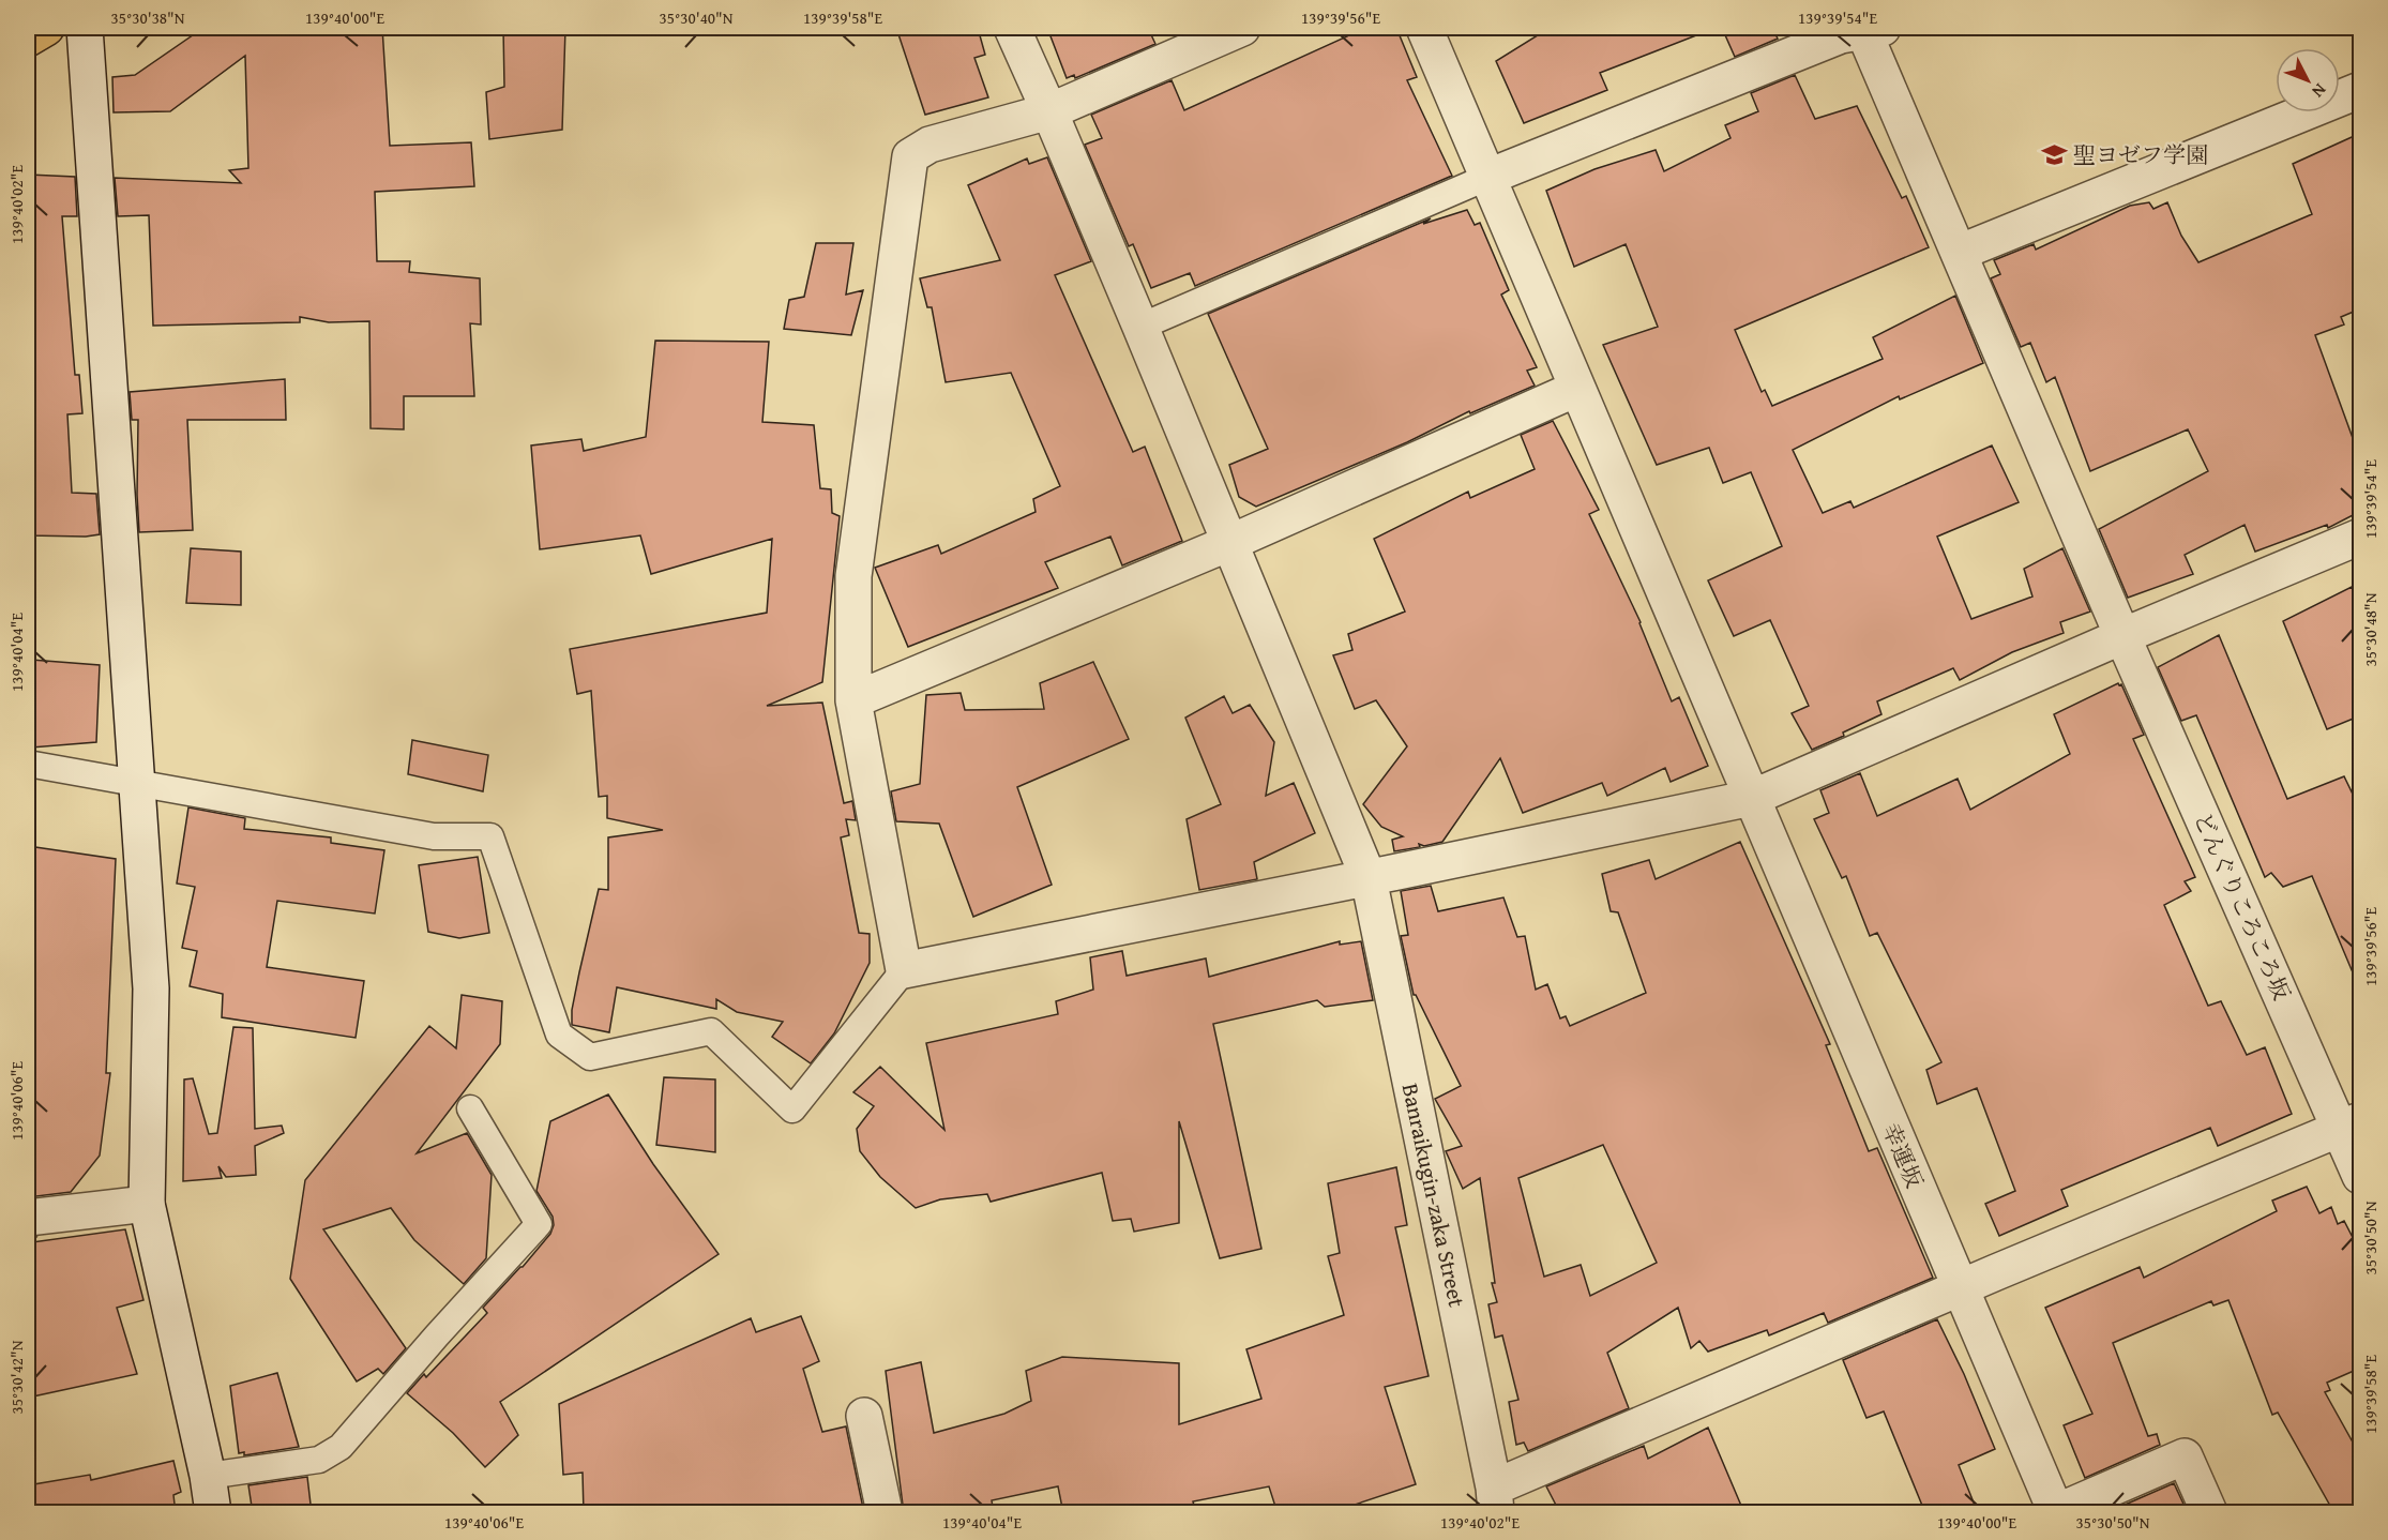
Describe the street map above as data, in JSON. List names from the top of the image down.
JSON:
{
  "streets": {
    "street": ["どんぐりころころ坂", "幸運坂", "Banraikugin-zaka Street"]
  },
  "places": {
    "school or university": ["聖ヨゼフ学園"]
  },
  "north": "bottom right",
  "coordinates": [
    "35°30'38\"N",
    "139°40'00\"E",
    "35°30'40\"N",
    "139°39'58\"E",
    "139°39'56\"E",
    "139°39'54\"E",
    "139°40'02\"E",
    "35°30'48\"N",
    "139°40'04\"E",
    "139°40'06\"E",
    "35°30'50\"N",
    "35°30'42\"N"
  ]
}
